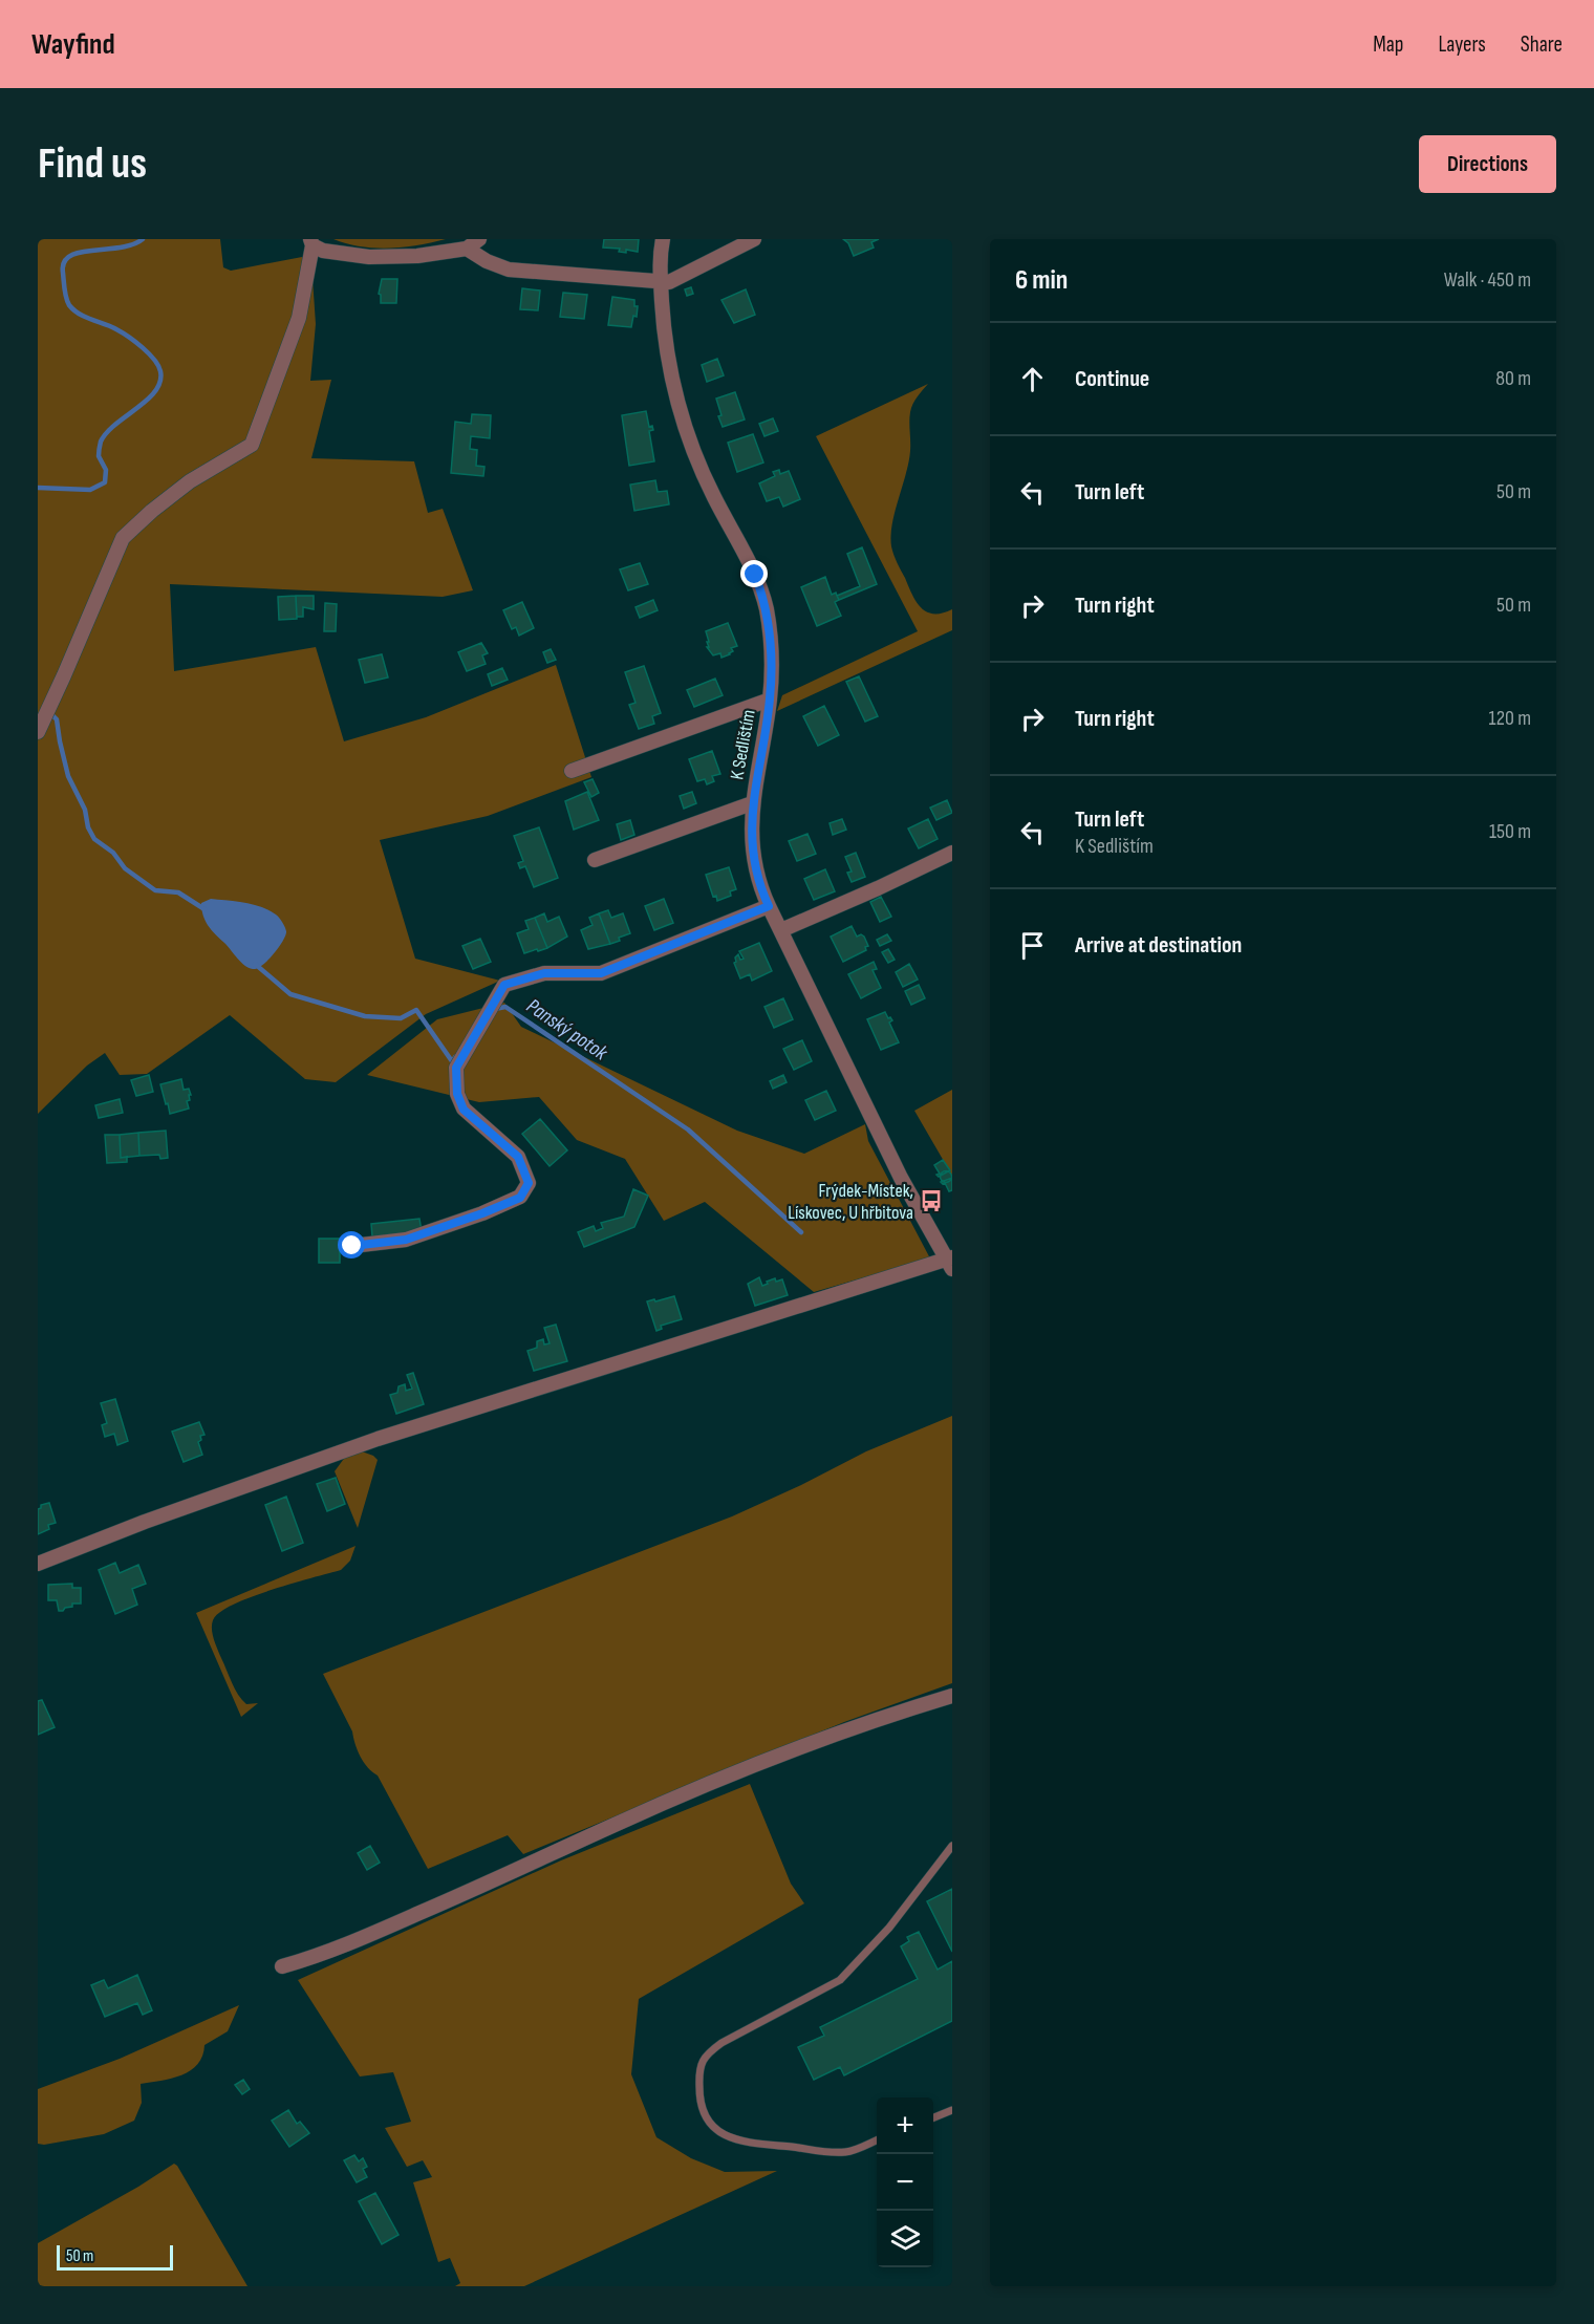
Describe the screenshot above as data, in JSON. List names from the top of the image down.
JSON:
{
  "streets": {
    "street": ["K Sedlištím"]
  },
  "water": ["Panský potok"],
  "places": {
    "bus stop": ["Frýdek-Místek, Lískovec, U hřbitova"]
  },
  "scale_bar": "50 m",
  "page": {
    "header": "Wayfind",
    "nav": ["Map", "Layers", "Share"],
    "buttons": "Directions",
    "title": "Find us",
    "heading": ["6 min", "Walk · 450 m"],
    "list": [
      ["Continue", "80 m"],
      ["Turn left", "50 m"],
      ["Turn right", "50 m"],
      ["Turn right", "120 m"],
      ["Turn left", "K Sedlištím", "150 m"],
      "Arrive at destination"
    ],
    "map_buttons": ["+", "−"],
    "scale": "50 m"
  }
}
